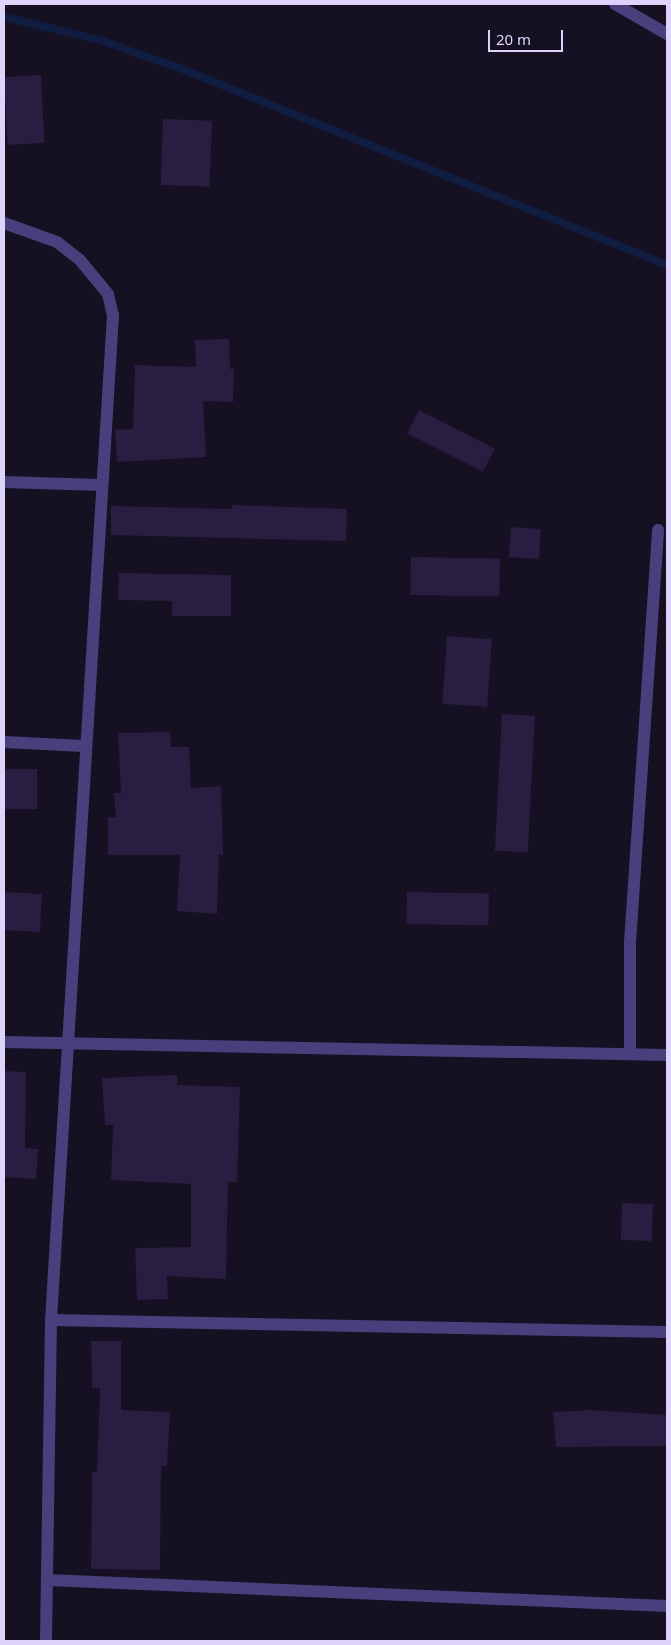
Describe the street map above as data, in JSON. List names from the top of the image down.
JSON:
{
  "scale_bar": "20 m"
}
